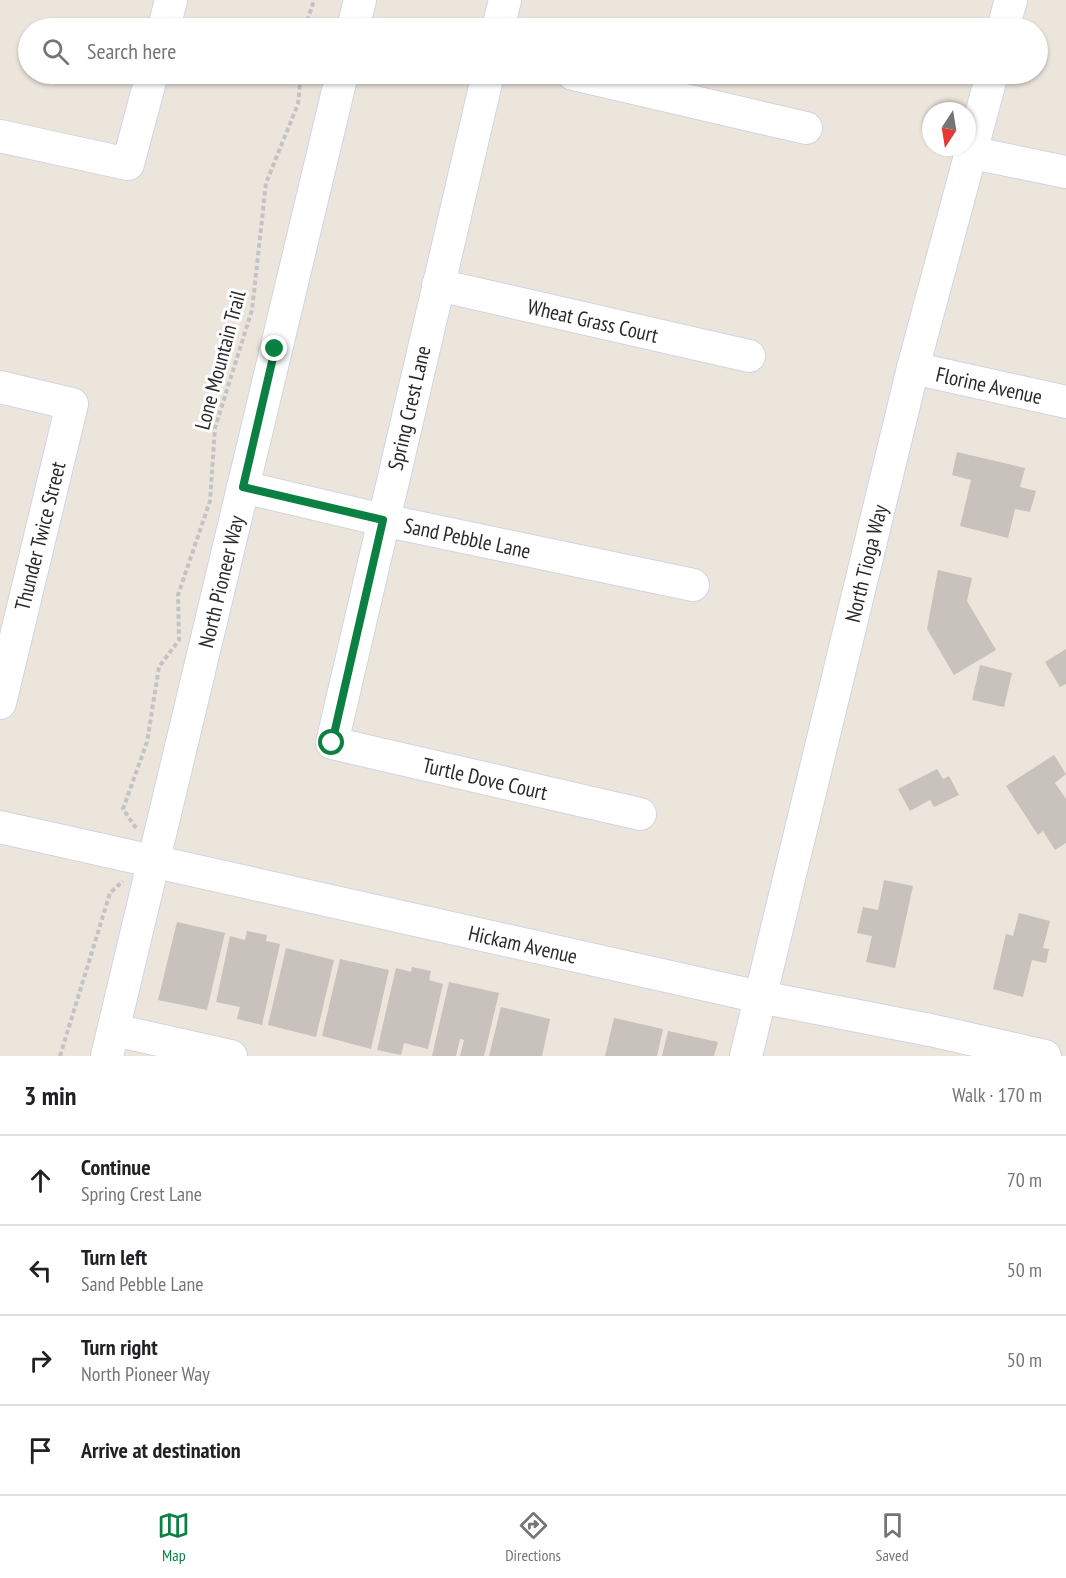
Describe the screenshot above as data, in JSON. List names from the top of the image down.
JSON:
{
  "streets": {
    "street": [
      "Wheat Grass Court",
      "Florine Avenue",
      "Spring Crest Lane",
      "Thunder Twice Street",
      "Sand Pebble Lane",
      "North Tioga Way",
      "North Pioneer Way",
      "Turtle Dove Court",
      "Hickam Avenue"
    ],
    "path": ["Lone Mountain Trail"]
  },
  "crossings": [
    ["Wheat Grass Court", "Spring Crest Lane"],
    ["Lone Mountain Trail", "North Pioneer Way"],
    ["Lone Mountain Trail", "Hickam Avenue"],
    ["Florine Avenue", "North Tioga Way"],
    ["Spring Crest Lane", "Sand Pebble Lane"],
    ["Spring Crest Lane", "Turtle Dove Court"],
    ["Sand Pebble Lane", "North Pioneer Way"],
    ["North Tioga Way", "Hickam Avenue"],
    ["North Pioneer Way", "Hickam Avenue"]
  ],
  "north": "bottom",
  "page": {
    "search": "Search here",
    "heading": ["3 min", "Walk · 170 m"],
    "list": [
      ["Continue", "Spring Crest Lane", "70 m"],
      ["Turn left", "Sand Pebble Lane", "50 m"],
      ["Turn right", "North Pioneer Way", "50 m"],
      "Arrive at destination"
    ],
    "nav": ["Map", "Directions", "Saved"]
  }
}
